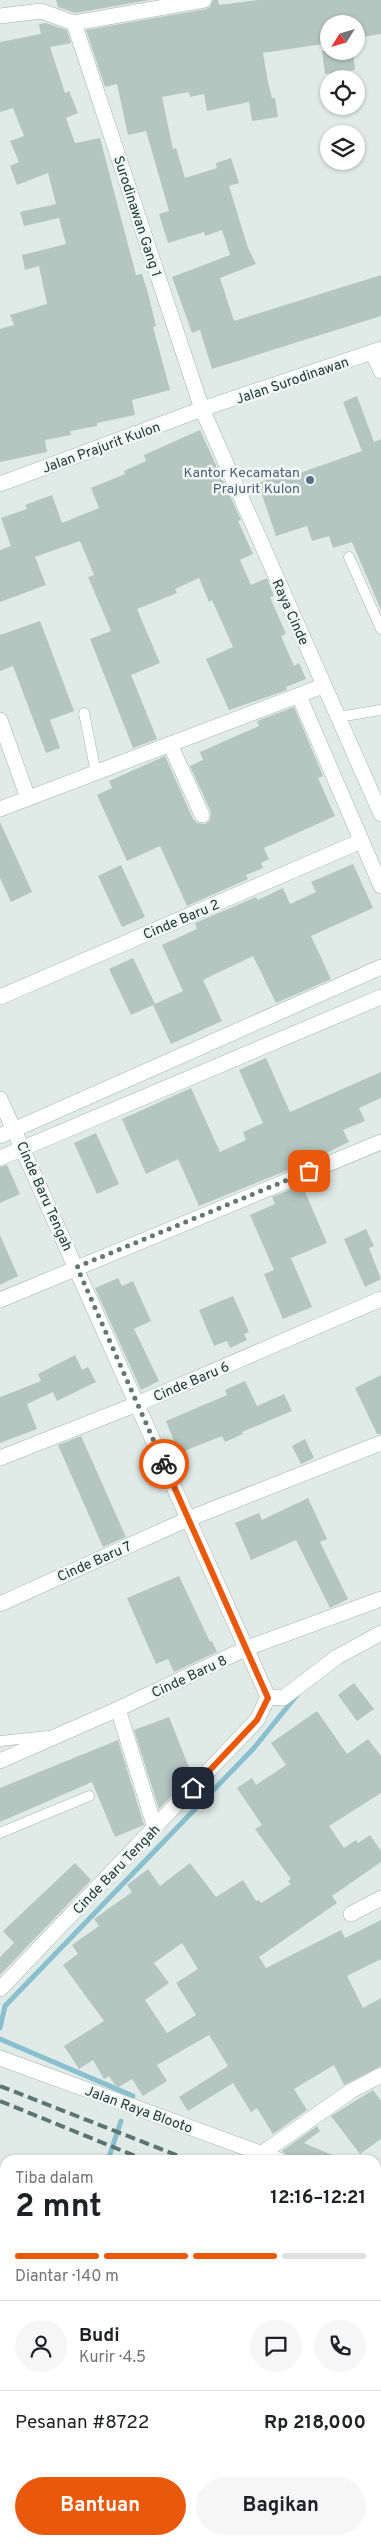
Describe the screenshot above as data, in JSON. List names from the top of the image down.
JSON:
{
  "streets": {
    "street": [
      "Surodinawan Gang 1",
      "Jalan Surodinawan",
      "Jalan Prajurit Kulon",
      "Raya Cinde",
      "Cinde Baru 2",
      "Cinde Baru Tengah",
      "Cinde Baru 6",
      "Cinde Baru 7",
      "Cinde Baru 8",
      "Jalan Raya Blooto"
    ]
  },
  "crossings": [
    ["Surodinawan Gang 1", "Jalan Surodinawan"],
    ["Surodinawan Gang 1", "Jalan Prajurit Kulon"],
    ["Surodinawan Gang 1", "Raya Cinde"],
    ["Jalan Surodinawan", "Jalan Prajurit Kulon"],
    ["Jalan Surodinawan", "Raya Cinde"],
    ["Jalan Prajurit Kulon", "Raya Cinde"],
    ["Cinde Baru Tengah", "Cinde Baru 6"],
    ["Cinde Baru Tengah", "Cinde Baru 7"],
    ["Cinde Baru Tengah", "Cinde Baru 8"]
  ],
  "places": ["Kantor Kecamatan Prajurit Kulon"],
  "north": "bottom left",
  "page": {
    "heading": ["2 mnt", "Tiba dalam", "12:16–12:21"],
    "panel": [
      "Budi",
      "Kurir · 4.5",
      "Pesanan #8722",
      "Rp 218,000"
    ],
    "bar": "Diantar · 140 m",
    "buttons": ["Bantuan", "Bagikan"]
  }
}
